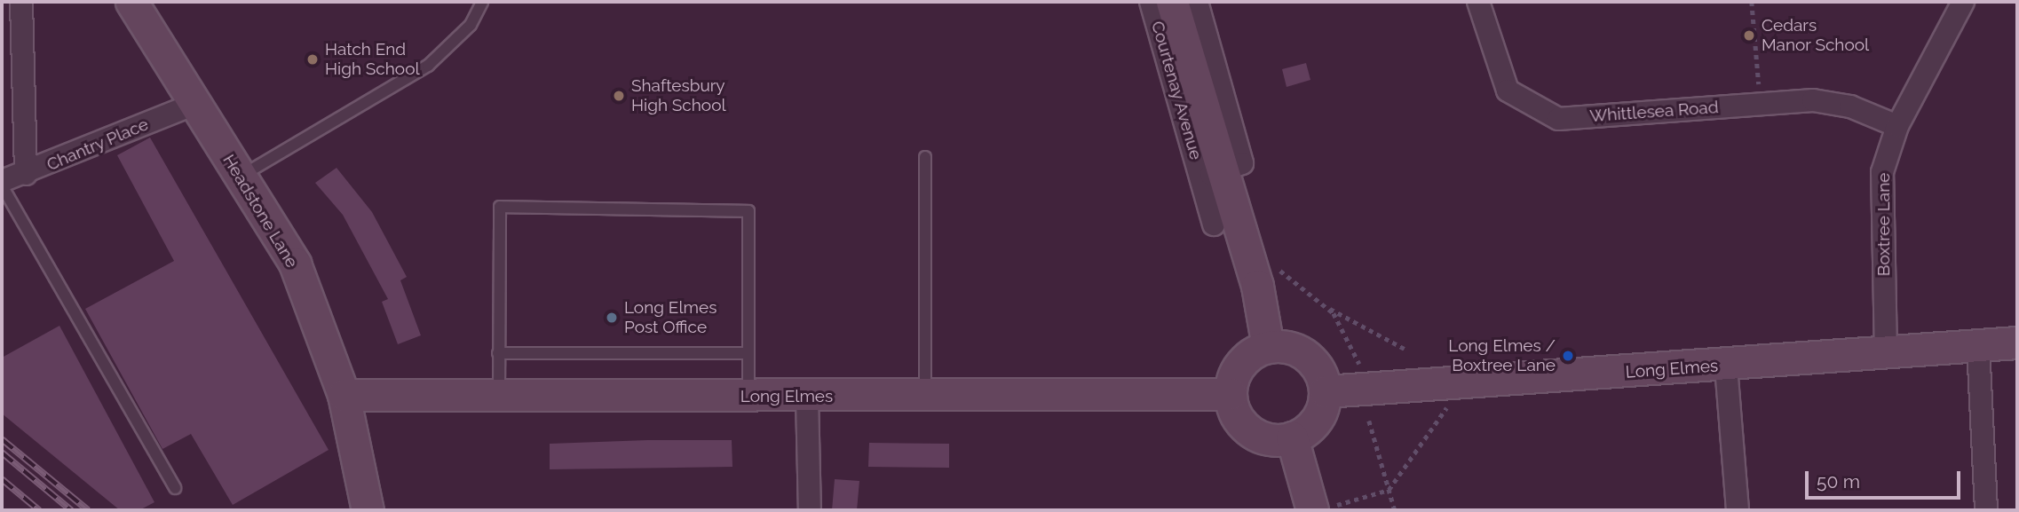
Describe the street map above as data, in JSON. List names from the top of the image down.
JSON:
{
  "streets": {
    "street": [
      "Courtenay Avenue",
      "Whittlesea Road",
      "Chantry Place",
      "Headstone Lane",
      "Boxtree Lane",
      "Long Elmes"
    ]
  },
  "crossings": [
    ["Courtenay Avenue", "Long Elmes"],
    ["Whittlesea Road", "Boxtree Lane"],
    ["Chantry Place", "Headstone Lane"],
    ["Headstone Lane", "Long Elmes"],
    ["Boxtree Lane", "Long Elmes"]
  ],
  "places": [
    "Cedars Manor School",
    "Hatch End High School",
    "Shaftesbury High School",
    "Long Elmes Post Office",
    "Long Elmes / Boxtree Lane"
  ],
  "scale_bar": "50 m"
}
